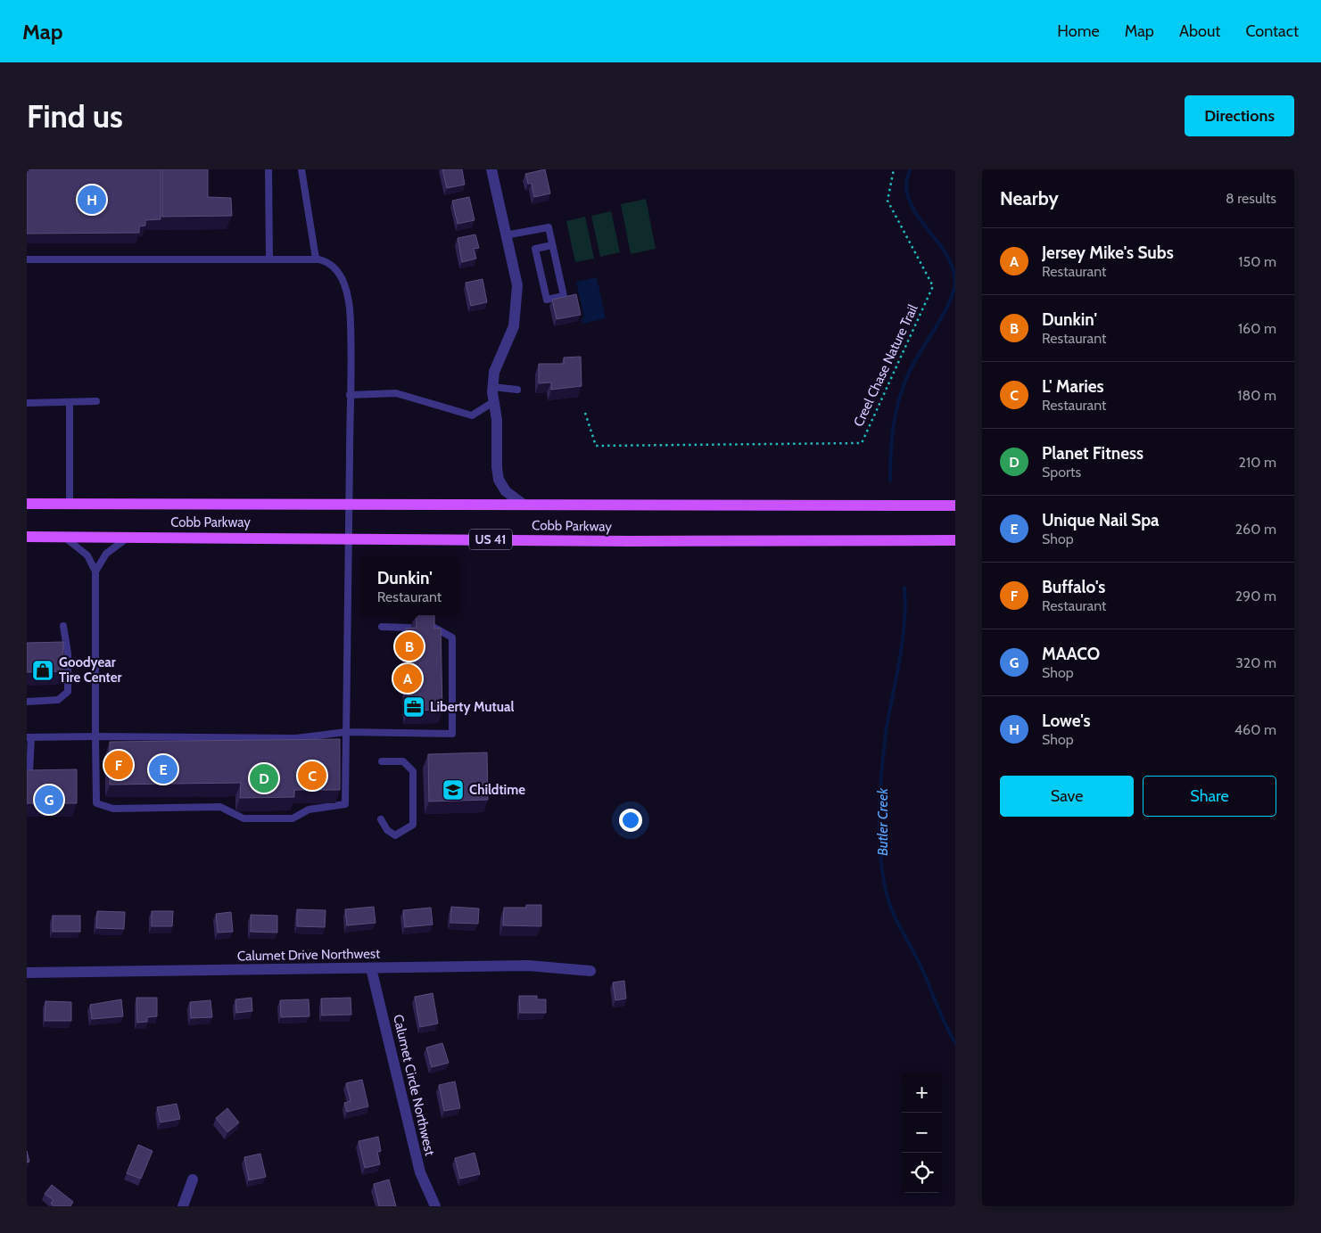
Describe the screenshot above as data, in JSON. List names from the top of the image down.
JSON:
{
  "streets": {
    "main road": ["Cobb Parkway", "US 41"],
    "street": ["Calumet Drive Northwest", "Calumet Circle Northwest"],
    "path": ["Creel Chase Nature Trail"]
  },
  "crossings": [
    ["Calumet Drive Northwest", "Calumet Circle Northwest"]
  ],
  "water": ["Butler Creek"],
  "places": {
    "shop": ["Goodyear Tire Center"],
    "office": ["Liberty Mutual"],
    "school or university": ["Childtime"]
  },
  "page": {
    "header": "Map",
    "nav": [
      "Home",
      "Map",
      "About",
      "Contact"
    ],
    "buttons": [
      "Directions",
      ["Save", "Share"]
    ],
    "title": "Find us",
    "heading": ["Nearby", "8 results"],
    "pins": [
      "H",
      "B",
      "A",
      "F",
      "E",
      "C",
      "D",
      "G"
    ],
    "list": [
      {
        "mark": "A",
        "name": "Jersey Mike's Subs",
        "note": "Restaurant",
        "value": "150 m"
      },
      {
        "mark": "B",
        "name": "Dunkin'",
        "note": "Restaurant",
        "value": "160 m"
      },
      {
        "mark": "C",
        "name": "L' Maries",
        "note": "Restaurant",
        "value": "180 m"
      },
      {
        "mark": "D",
        "name": "Planet Fitness",
        "note": "Sports",
        "value": "210 m"
      },
      {
        "mark": "E",
        "name": "Unique Nail Spa",
        "note": "Shop",
        "value": "260 m"
      },
      {
        "mark": "F",
        "name": "Buffalo's",
        "note": "Restaurant",
        "value": "290 m"
      },
      {
        "mark": "G",
        "name": "MAACO",
        "note": "Shop",
        "value": "320 m"
      },
      {
        "mark": "H",
        "name": "Lowe's",
        "note": "Shop",
        "value": "460 m"
      }
    ],
    "popup": ["Dunkin'", "Restaurant"],
    "map_buttons": ["+", "−"]
  }
}
